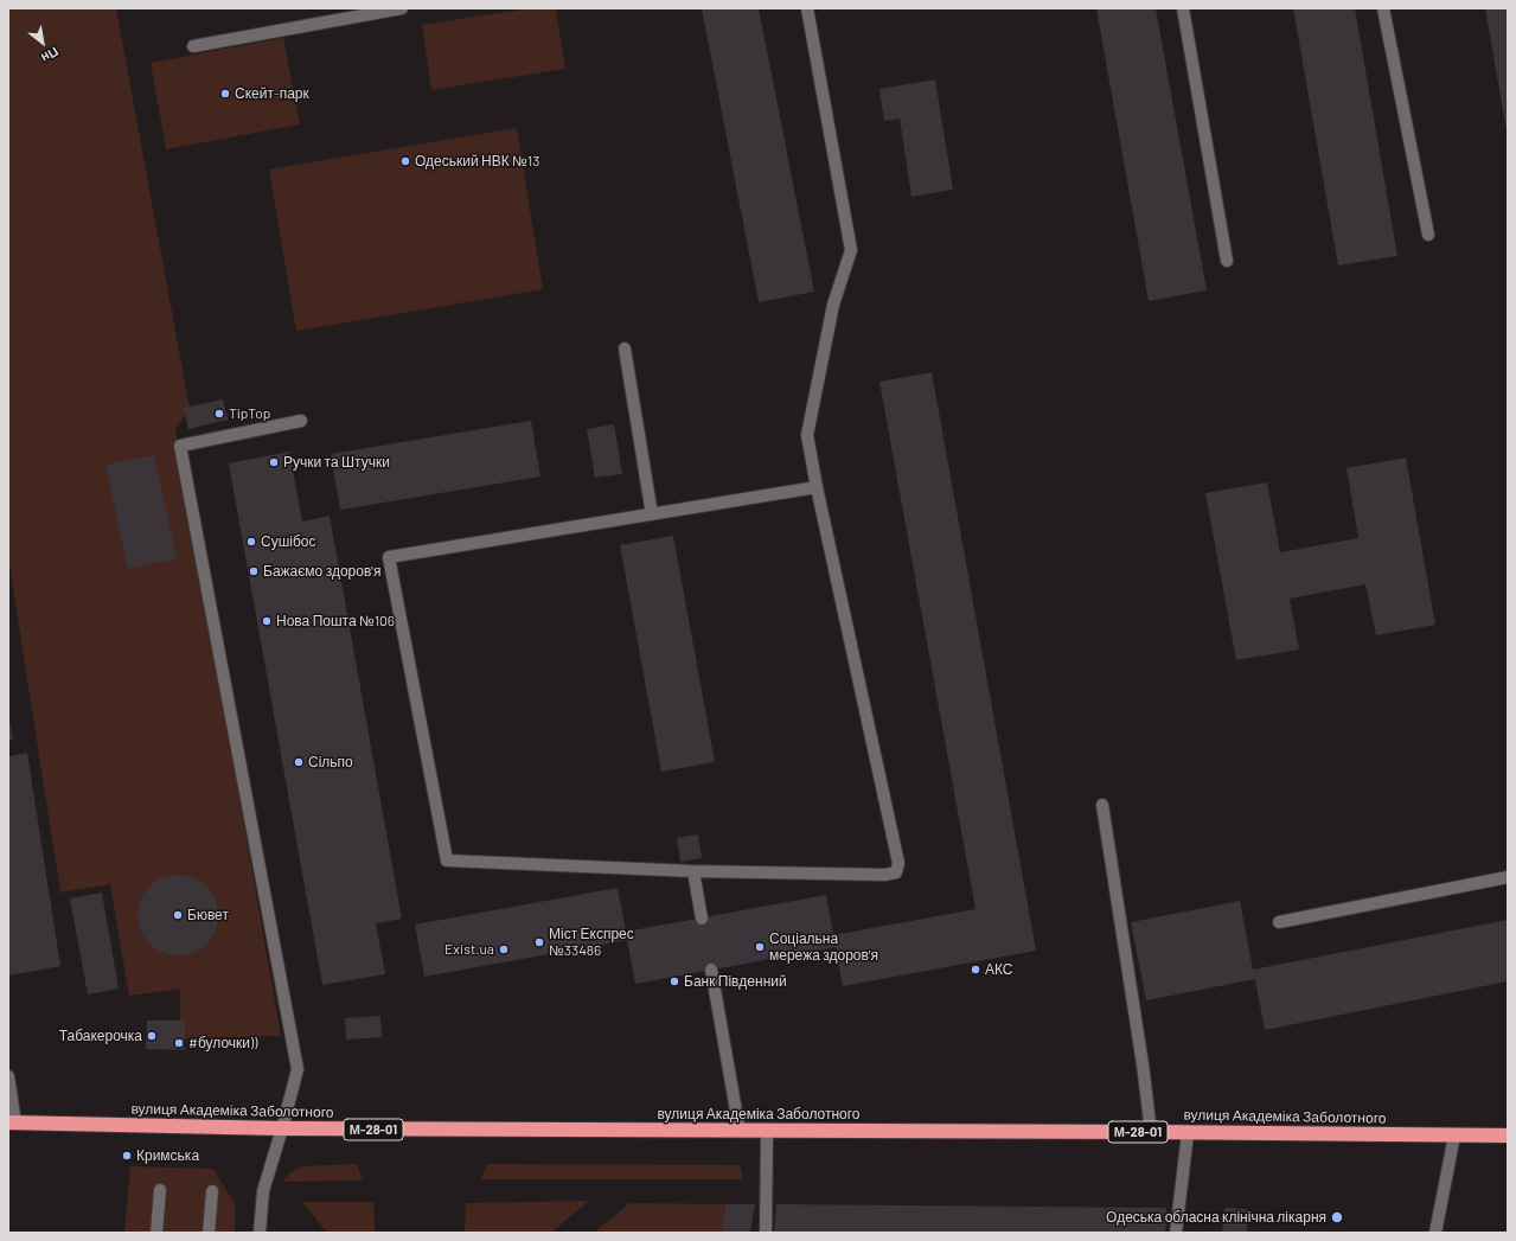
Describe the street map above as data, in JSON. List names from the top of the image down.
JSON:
{
  "streets": {
    "highway": ["вулиця Академіка Заболотного", "М-28-01"]
  },
  "places": [
    "Скейт-парк",
    "Одеський НВК №13",
    "TipTop",
    "Ручки та Штучки",
    "Сушібос",
    "Бажаємо здоров'я",
    "Нова Пошта №106",
    "Сільпо",
    "Бювет",
    "Міст Експрес №33486",
    "Соціальна мережа здоров'я",
    "Exist.ua",
    "АКС",
    "Банк Південний",
    "Табакерочка",
    "#булочки))",
    "Кримська",
    "Одеська обласна клінічна лікарня"
  ],
  "north": "bottom right"
}
